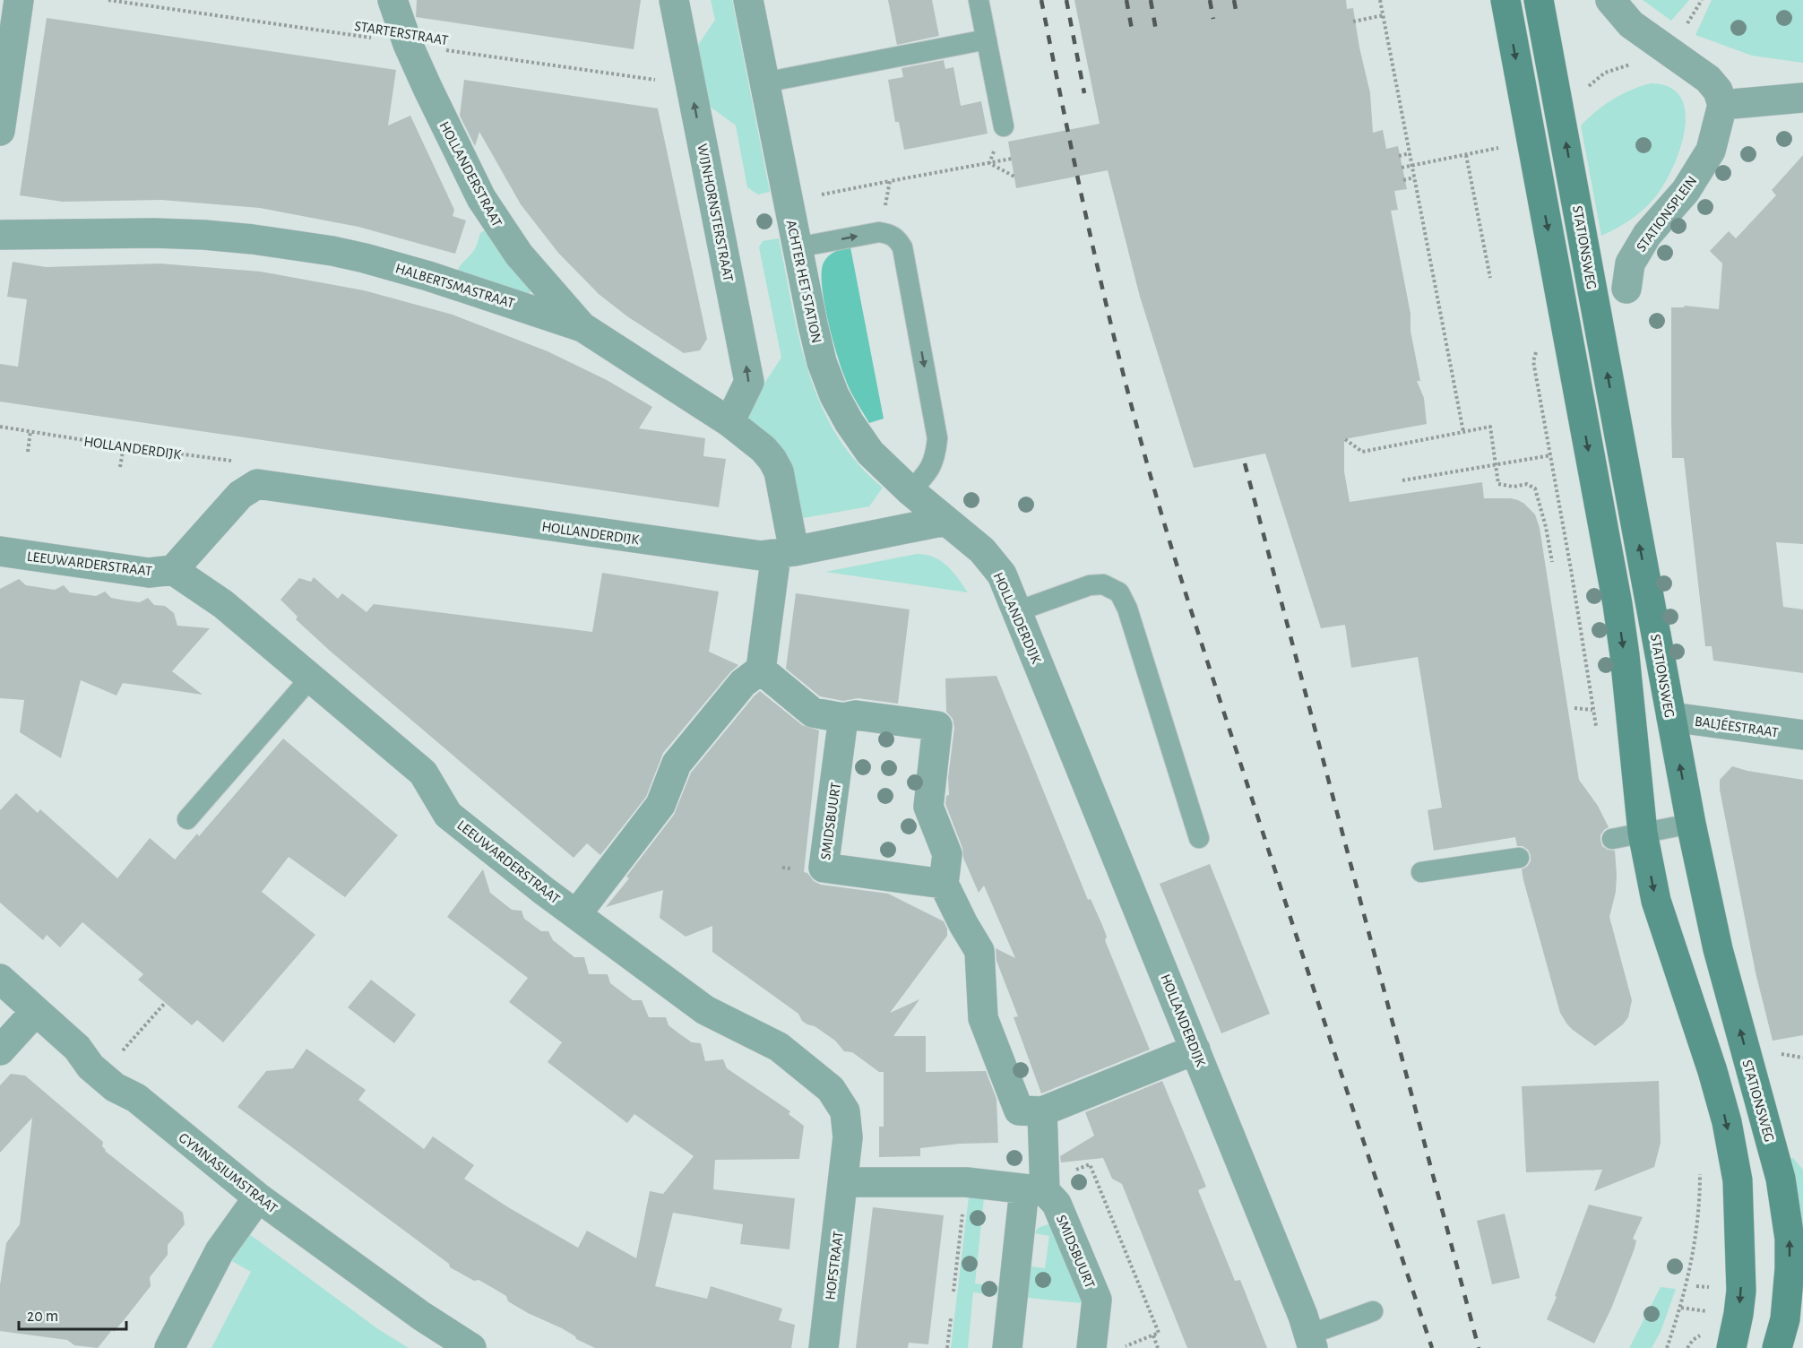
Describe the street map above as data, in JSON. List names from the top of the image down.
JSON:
{
  "streets": {
    "main road": ["STATIONSWEG"],
    "street": [
      "HOLLANDERSTRAAT",
      "WIJNHORNSTERSTRAAT",
      "STATIONSPLEIN",
      "ACHTER HET STATION",
      "HALBERTSMASTRAAT",
      "HOLLANDERDIJK",
      "LEEUWARDERSTRAAT",
      "BALJÉESTRAAT",
      "SMIDSBUURT",
      "GYMNASIUMSTRAAT",
      "HOFSTRAAT"
    ],
    "path": ["STARTERSTRAAT"]
  },
  "crossings": [
    ["STARTERSTRAAT", "HOLLANDERSTRAAT"],
    ["STARTERSTRAAT", "WIJNHORNSTERSTRAAT"],
    ["HOLLANDERSTRAAT", "HALBERTSMASTRAAT"],
    ["WIJNHORNSTERSTRAAT", "HALBERTSMASTRAAT"],
    ["STATIONSWEG", "BALJÉESTRAAT"],
    ["ACHTER HET STATION", "HOLLANDERDIJK"],
    ["HALBERTSMASTRAAT", "HOLLANDERDIJK"],
    ["LEEUWARDERSTRAAT", "HOFSTRAAT"]
  ],
  "one_way": ["WIJNHORNSTERSTRAAT"],
  "scale_bar": "20 m"
}
